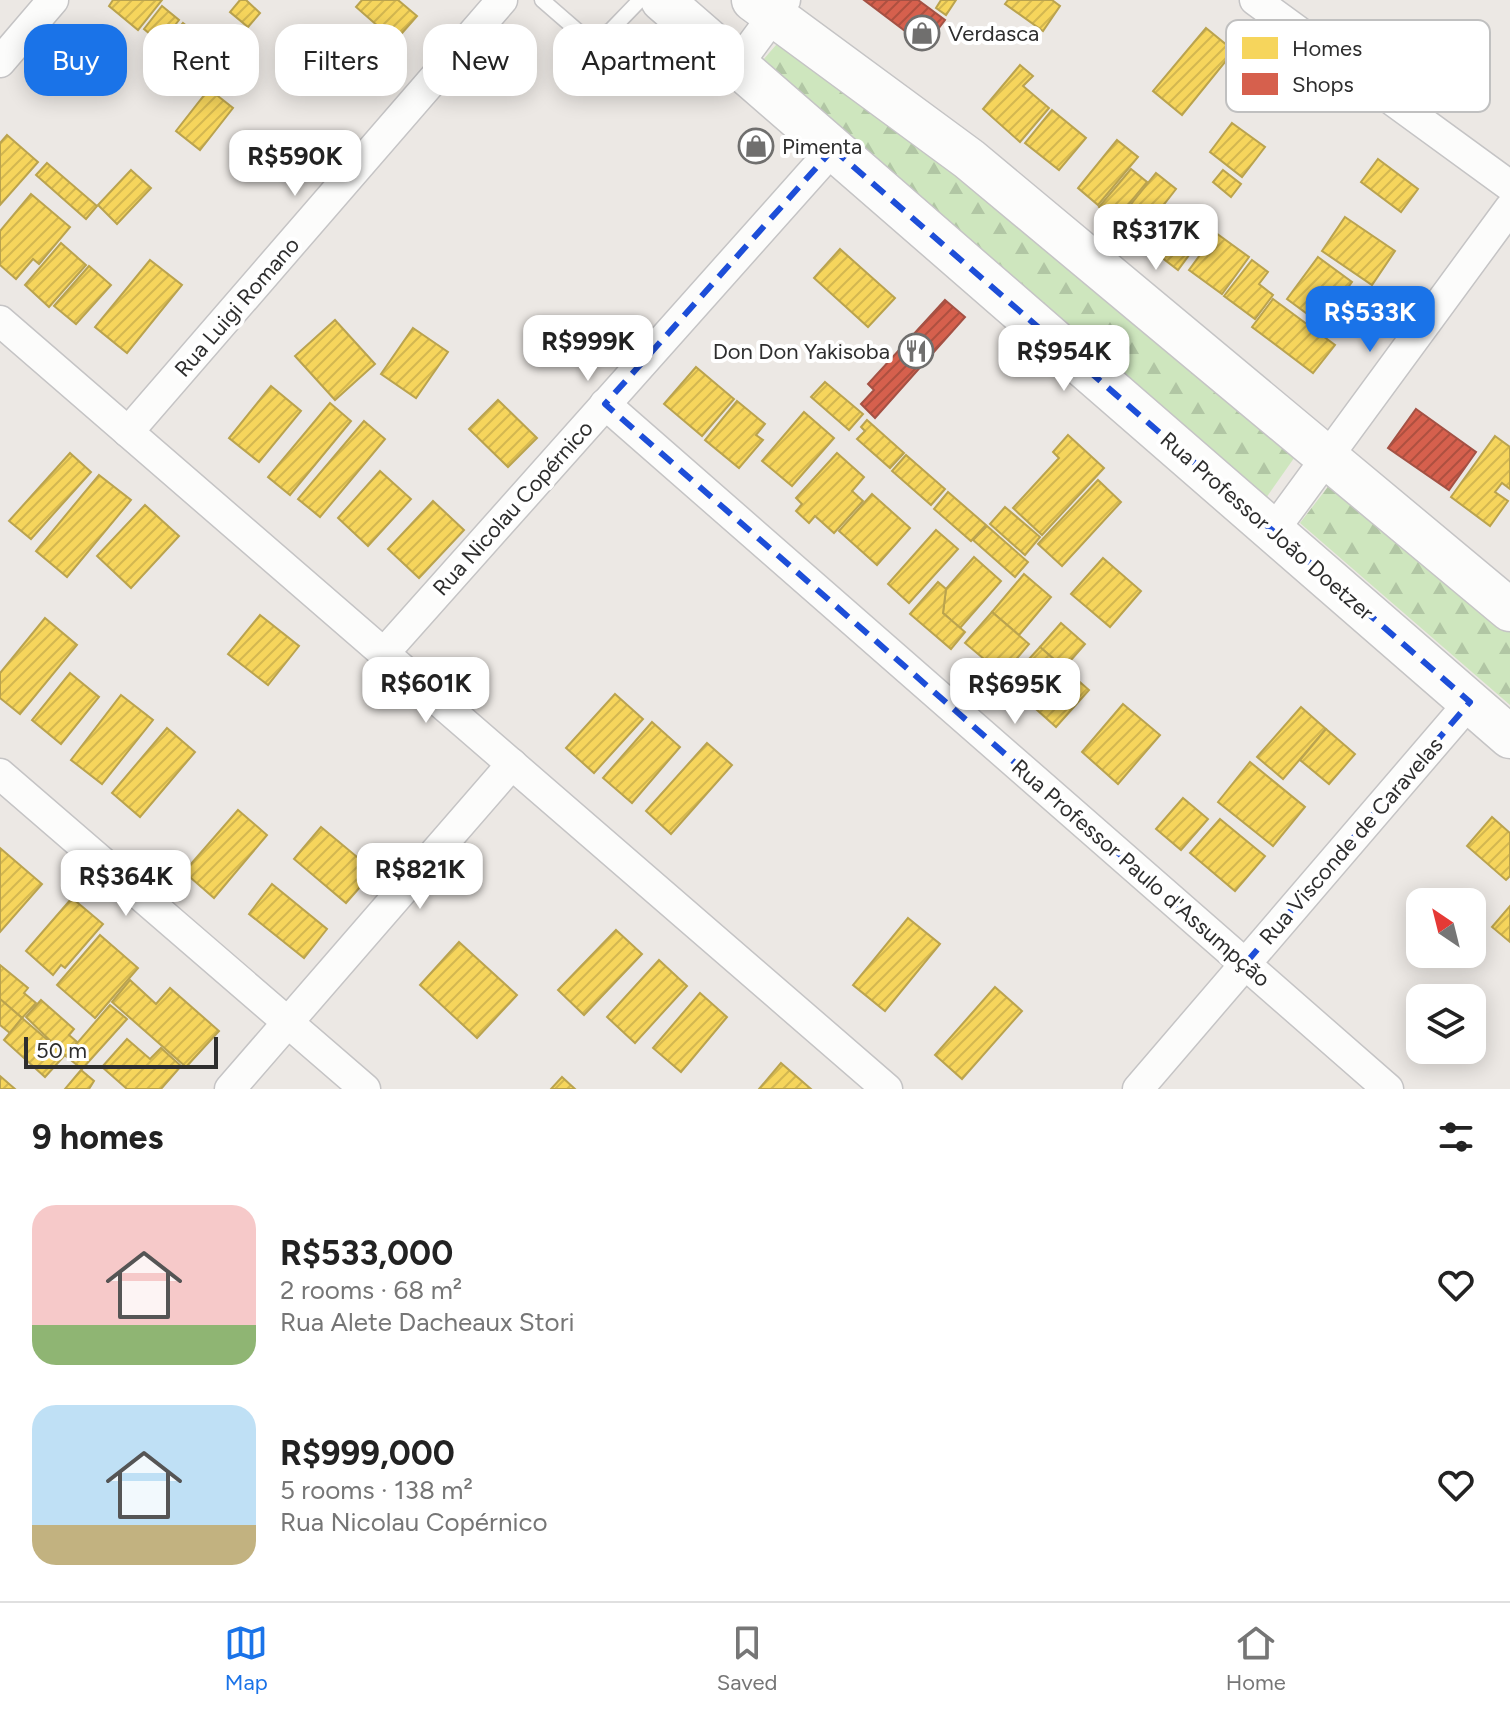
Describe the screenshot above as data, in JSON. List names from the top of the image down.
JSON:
{
  "streets": {
    "main road": ["Rua Professor João Doetzer"],
    "street": [
      "Rua Luigi Romano",
      "Rua Nicolau Copérnico",
      "Rua Visconde de Caravelas",
      "Rua Professor Paulo d'Assumpção"
    ]
  },
  "crossings": [
    ["Rua Nicolau Copérnico", "Rua Professor João Doetzer"],
    ["Rua Nicolau Copérnico", "Rua Professor Paulo d'Assumpção"],
    ["Rua Professor João Doetzer", "Rua Visconde de Caravelas"],
    ["Rua Visconde de Caravelas", "Rua Professor Paulo d'Assumpção"]
  ],
  "places": {
    "shop": ["Verdasca", "Pimenta"],
    "restaurant": ["Don Don Yakisoba"]
  },
  "legend": ["Homes", "Shops"],
  "scale_bar": "50 m",
  "north": "top left",
  "page": {
    "chip": [
      "Buy",
      "Rent",
      "Filters",
      "New",
      "Apartment"
    ],
    "price": [
      "R$590K",
      "R$317K",
      "R$533K",
      "R$999K",
      "R$954K",
      "R$601K",
      "R$695K",
      "R$821K",
      "R$364K"
    ],
    "scale": "50 m",
    "heading": "9 homes",
    "list": [
      {
        "name": "R$533,000",
        "note": "2 rooms · 68 m² · Rua Alete Dacheaux Stori"
      },
      {
        "name": "R$999,000",
        "note": "5 rooms · 138 m² · Rua Nicolau Copérnico"
      }
    ],
    "tabs": ["Map", "Saved", "Home"]
  }
}
